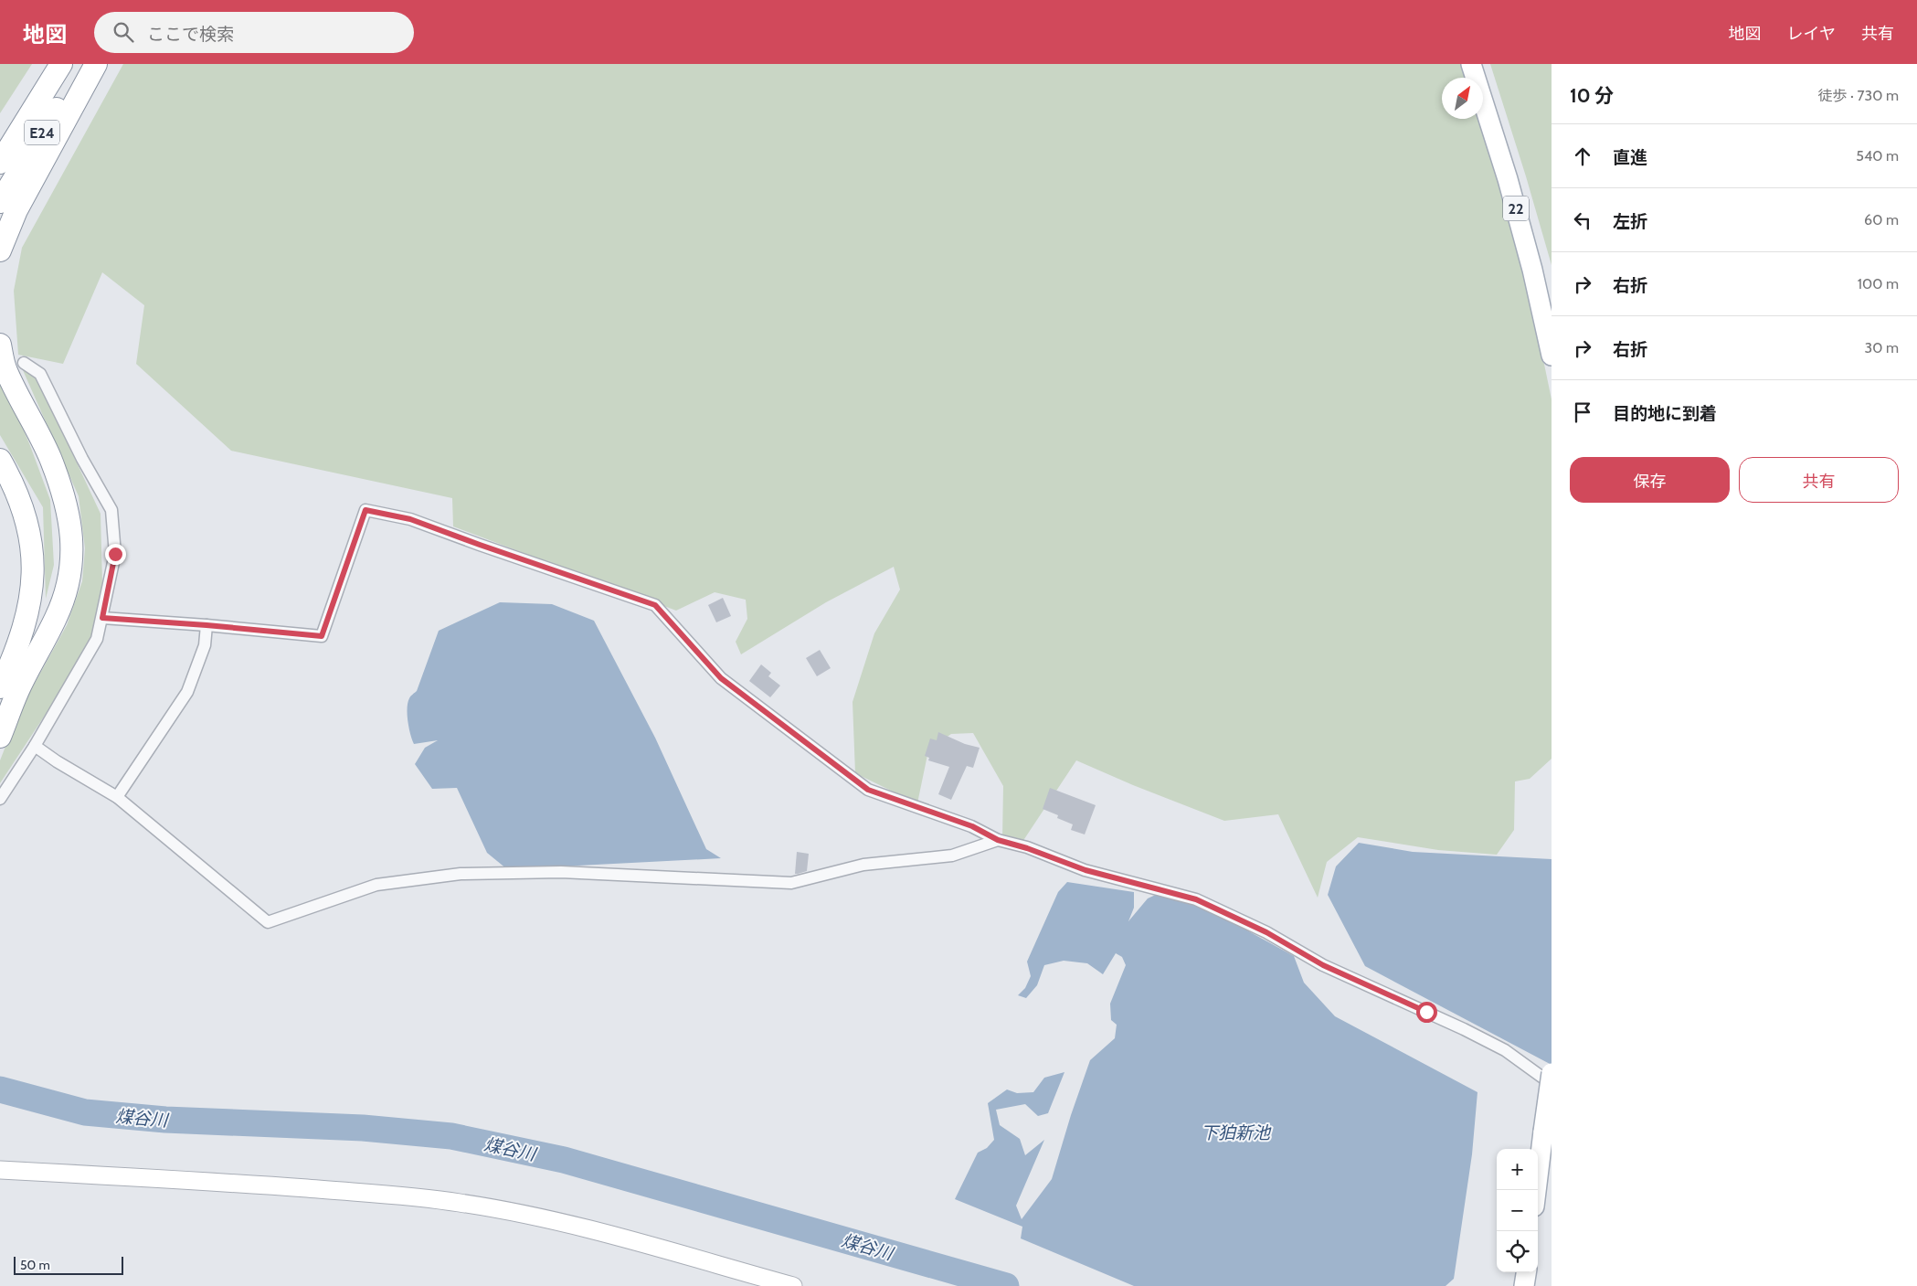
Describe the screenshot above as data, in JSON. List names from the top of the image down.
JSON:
{
  "streets": {
    "highway": ["E24"],
    "main road": ["22"]
  },
  "water": ["煤谷川", "下狛新池"],
  "scale_bar": "50 m",
  "north": "top right",
  "page": {
    "header": "地図",
    "search": "ここで検索",
    "nav": ["地図", "レイヤ", "共有"],
    "heading": ["10 分", "徒歩 · 730 m"],
    "list": [
      ["直進", "540 m"],
      ["左折", "60 m"],
      ["右折", "100 m"],
      ["右折", "30 m"],
      "目的地に到着"
    ],
    "buttons": ["保存", "共有"],
    "map_buttons": ["+", "−"],
    "scale": "50 m"
  }
}
